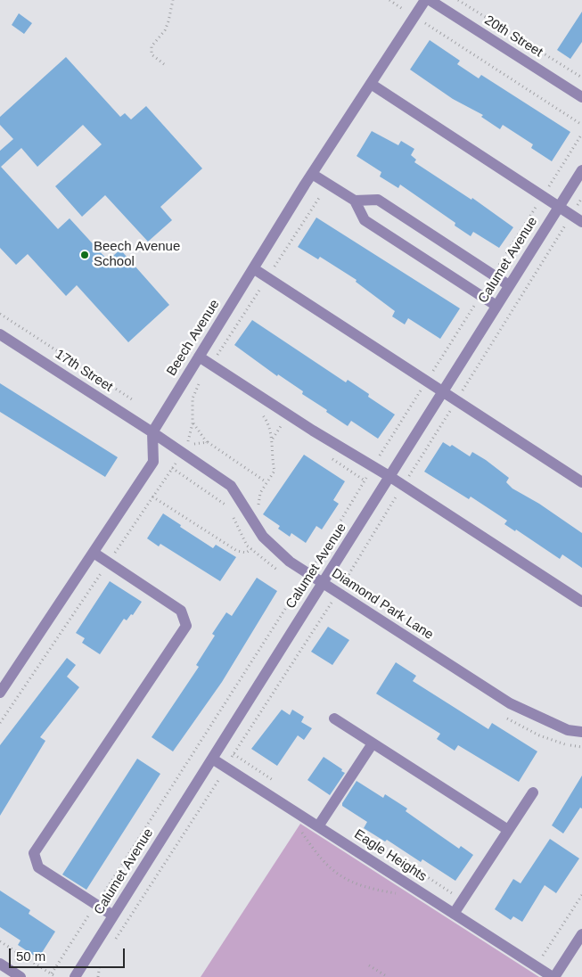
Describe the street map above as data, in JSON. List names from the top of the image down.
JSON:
{
  "streets": {
    "street": [
      "20th Street",
      "Calumet Avenue",
      "Beech Avenue",
      "17th Street",
      "Diamond Park Lane",
      "Eagle Heights"
    ]
  },
  "crossings": [
    ["Calumet Avenue", "Diamond Park Lane"],
    ["Calumet Avenue", "Eagle Heights"],
    ["Beech Avenue", "17th Street"],
    ["Beech Avenue", "Diamond Park Lane"],
    ["17th Street", "Diamond Park Lane"]
  ],
  "places": ["Beech Avenue School"],
  "scale_bar": "50 m"
}
